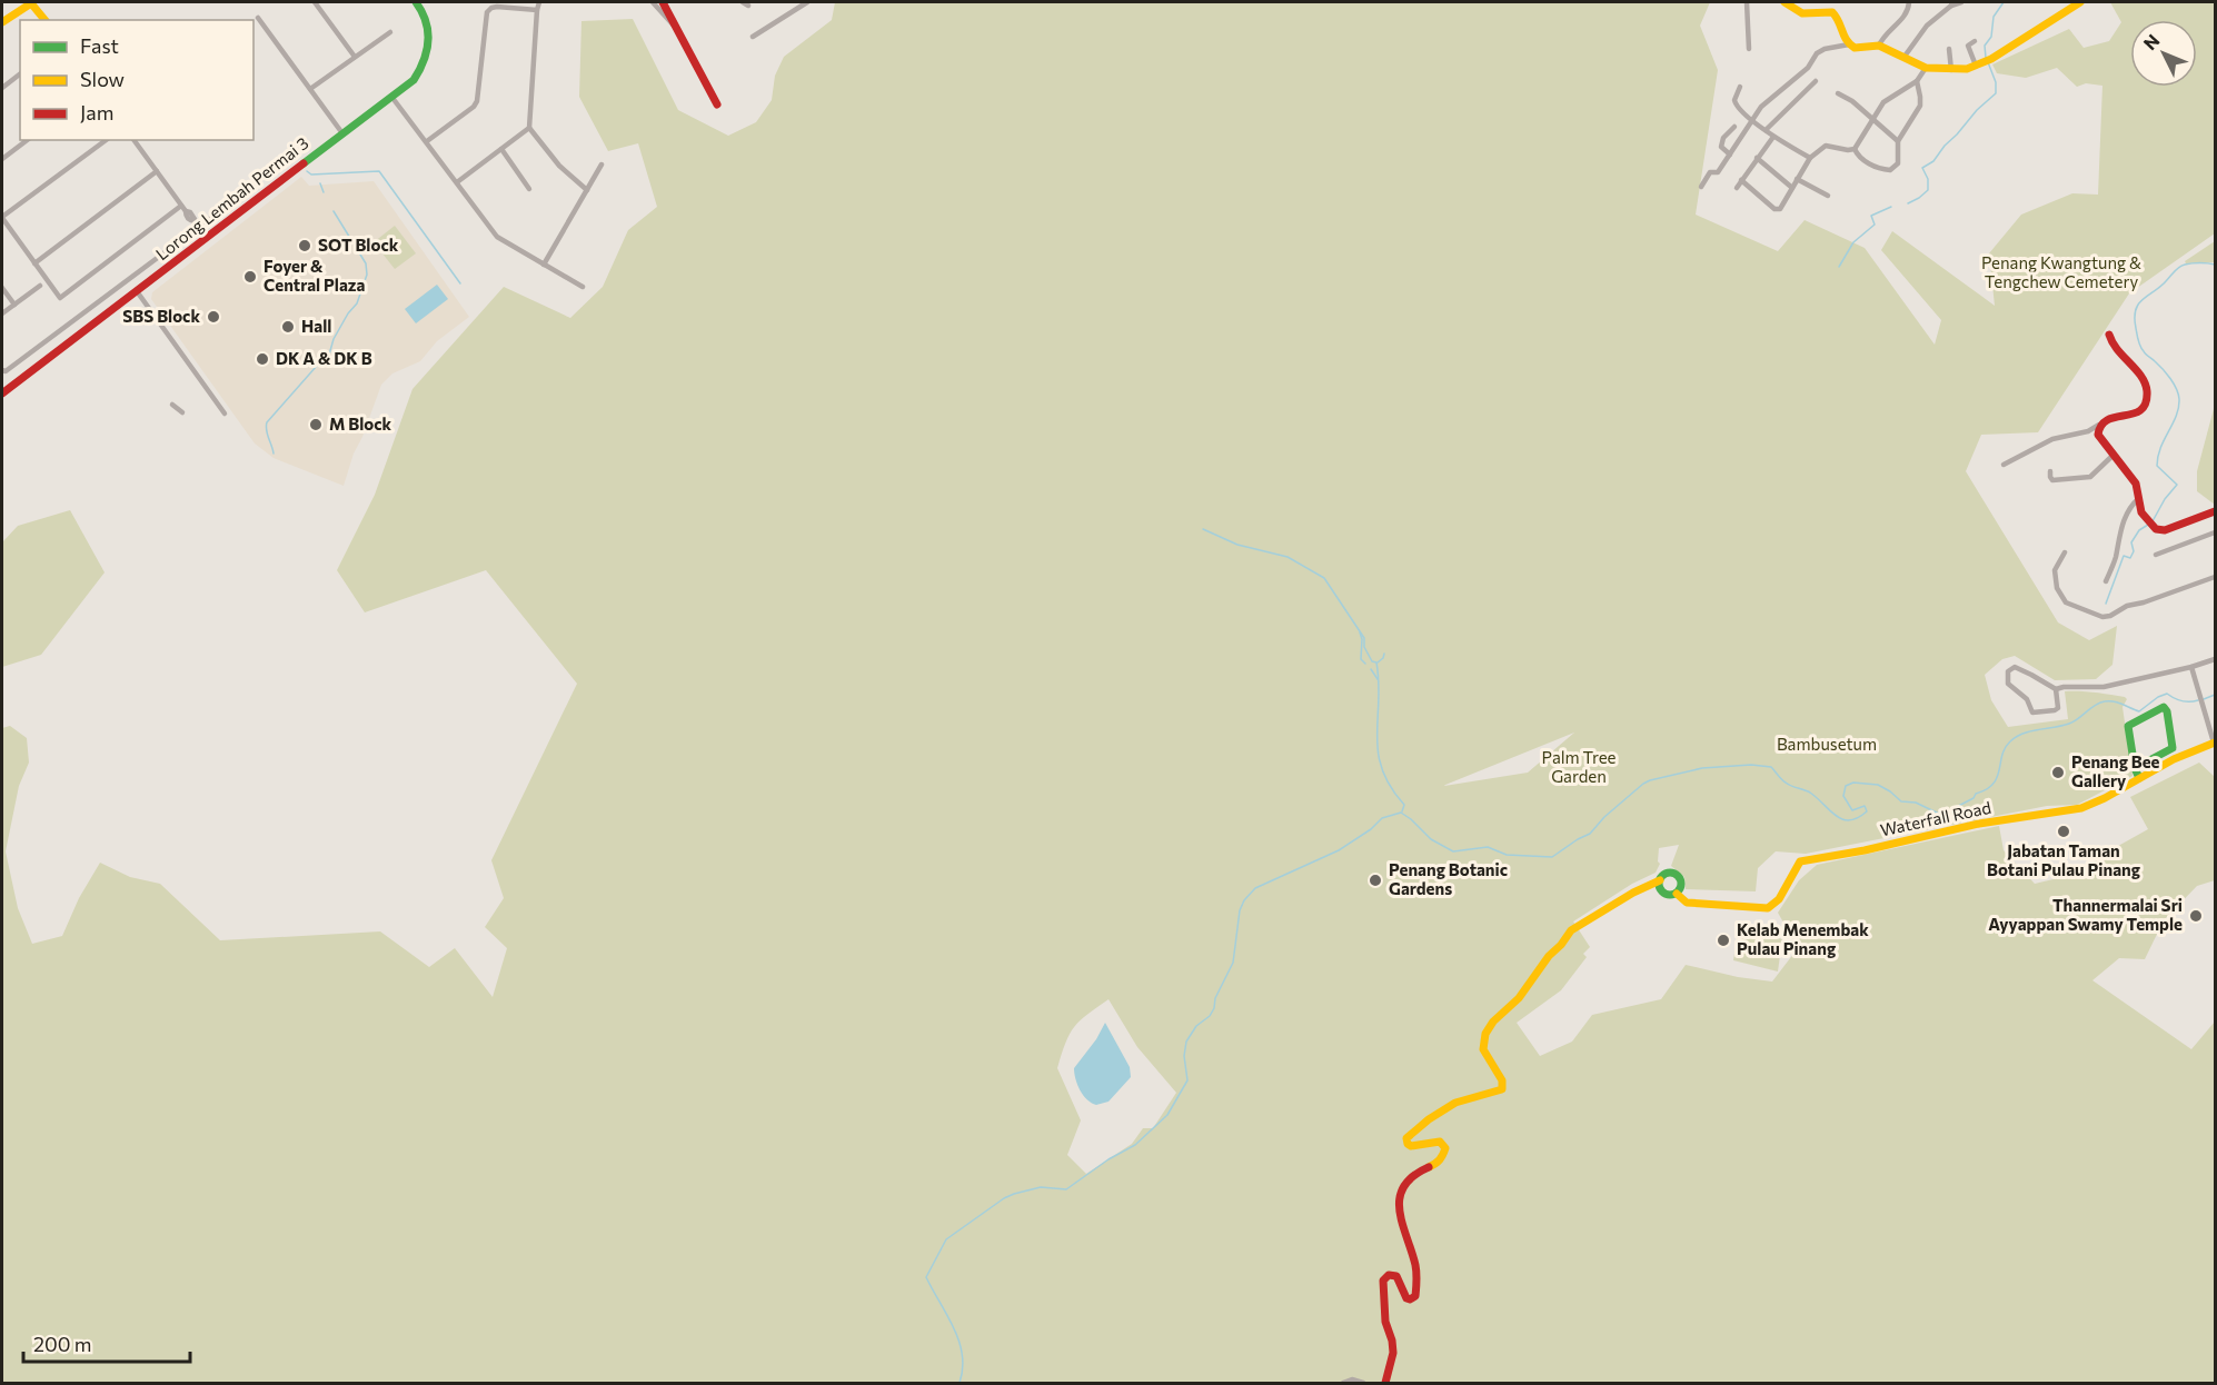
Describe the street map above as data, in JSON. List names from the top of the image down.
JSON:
{
  "streets": {
    "street": ["Lorong Lembah Permai 3", "Waterfall Road"]
  },
  "parks": ["Penang Kwangtung & Tengchew Cemetery", "Bambusetum", "Palm Tree Garden"],
  "places": [
    "SOT Block",
    "Foyer & Central Plaza",
    "SBS Block",
    "Hall",
    "DK A & DK B",
    "M Block",
    "Penang Bee Gallery",
    "Jabatan Taman Botani Pulau Pinang",
    "Penang Botanic Gardens",
    "Thannermalai Sri Ayyappan Swamy Temple",
    "Kelab Menembak Pulau Pinang"
  ],
  "legend": ["Fast", "Slow", "Jam"],
  "scale_bar": "200 m",
  "north": "top left"
}
